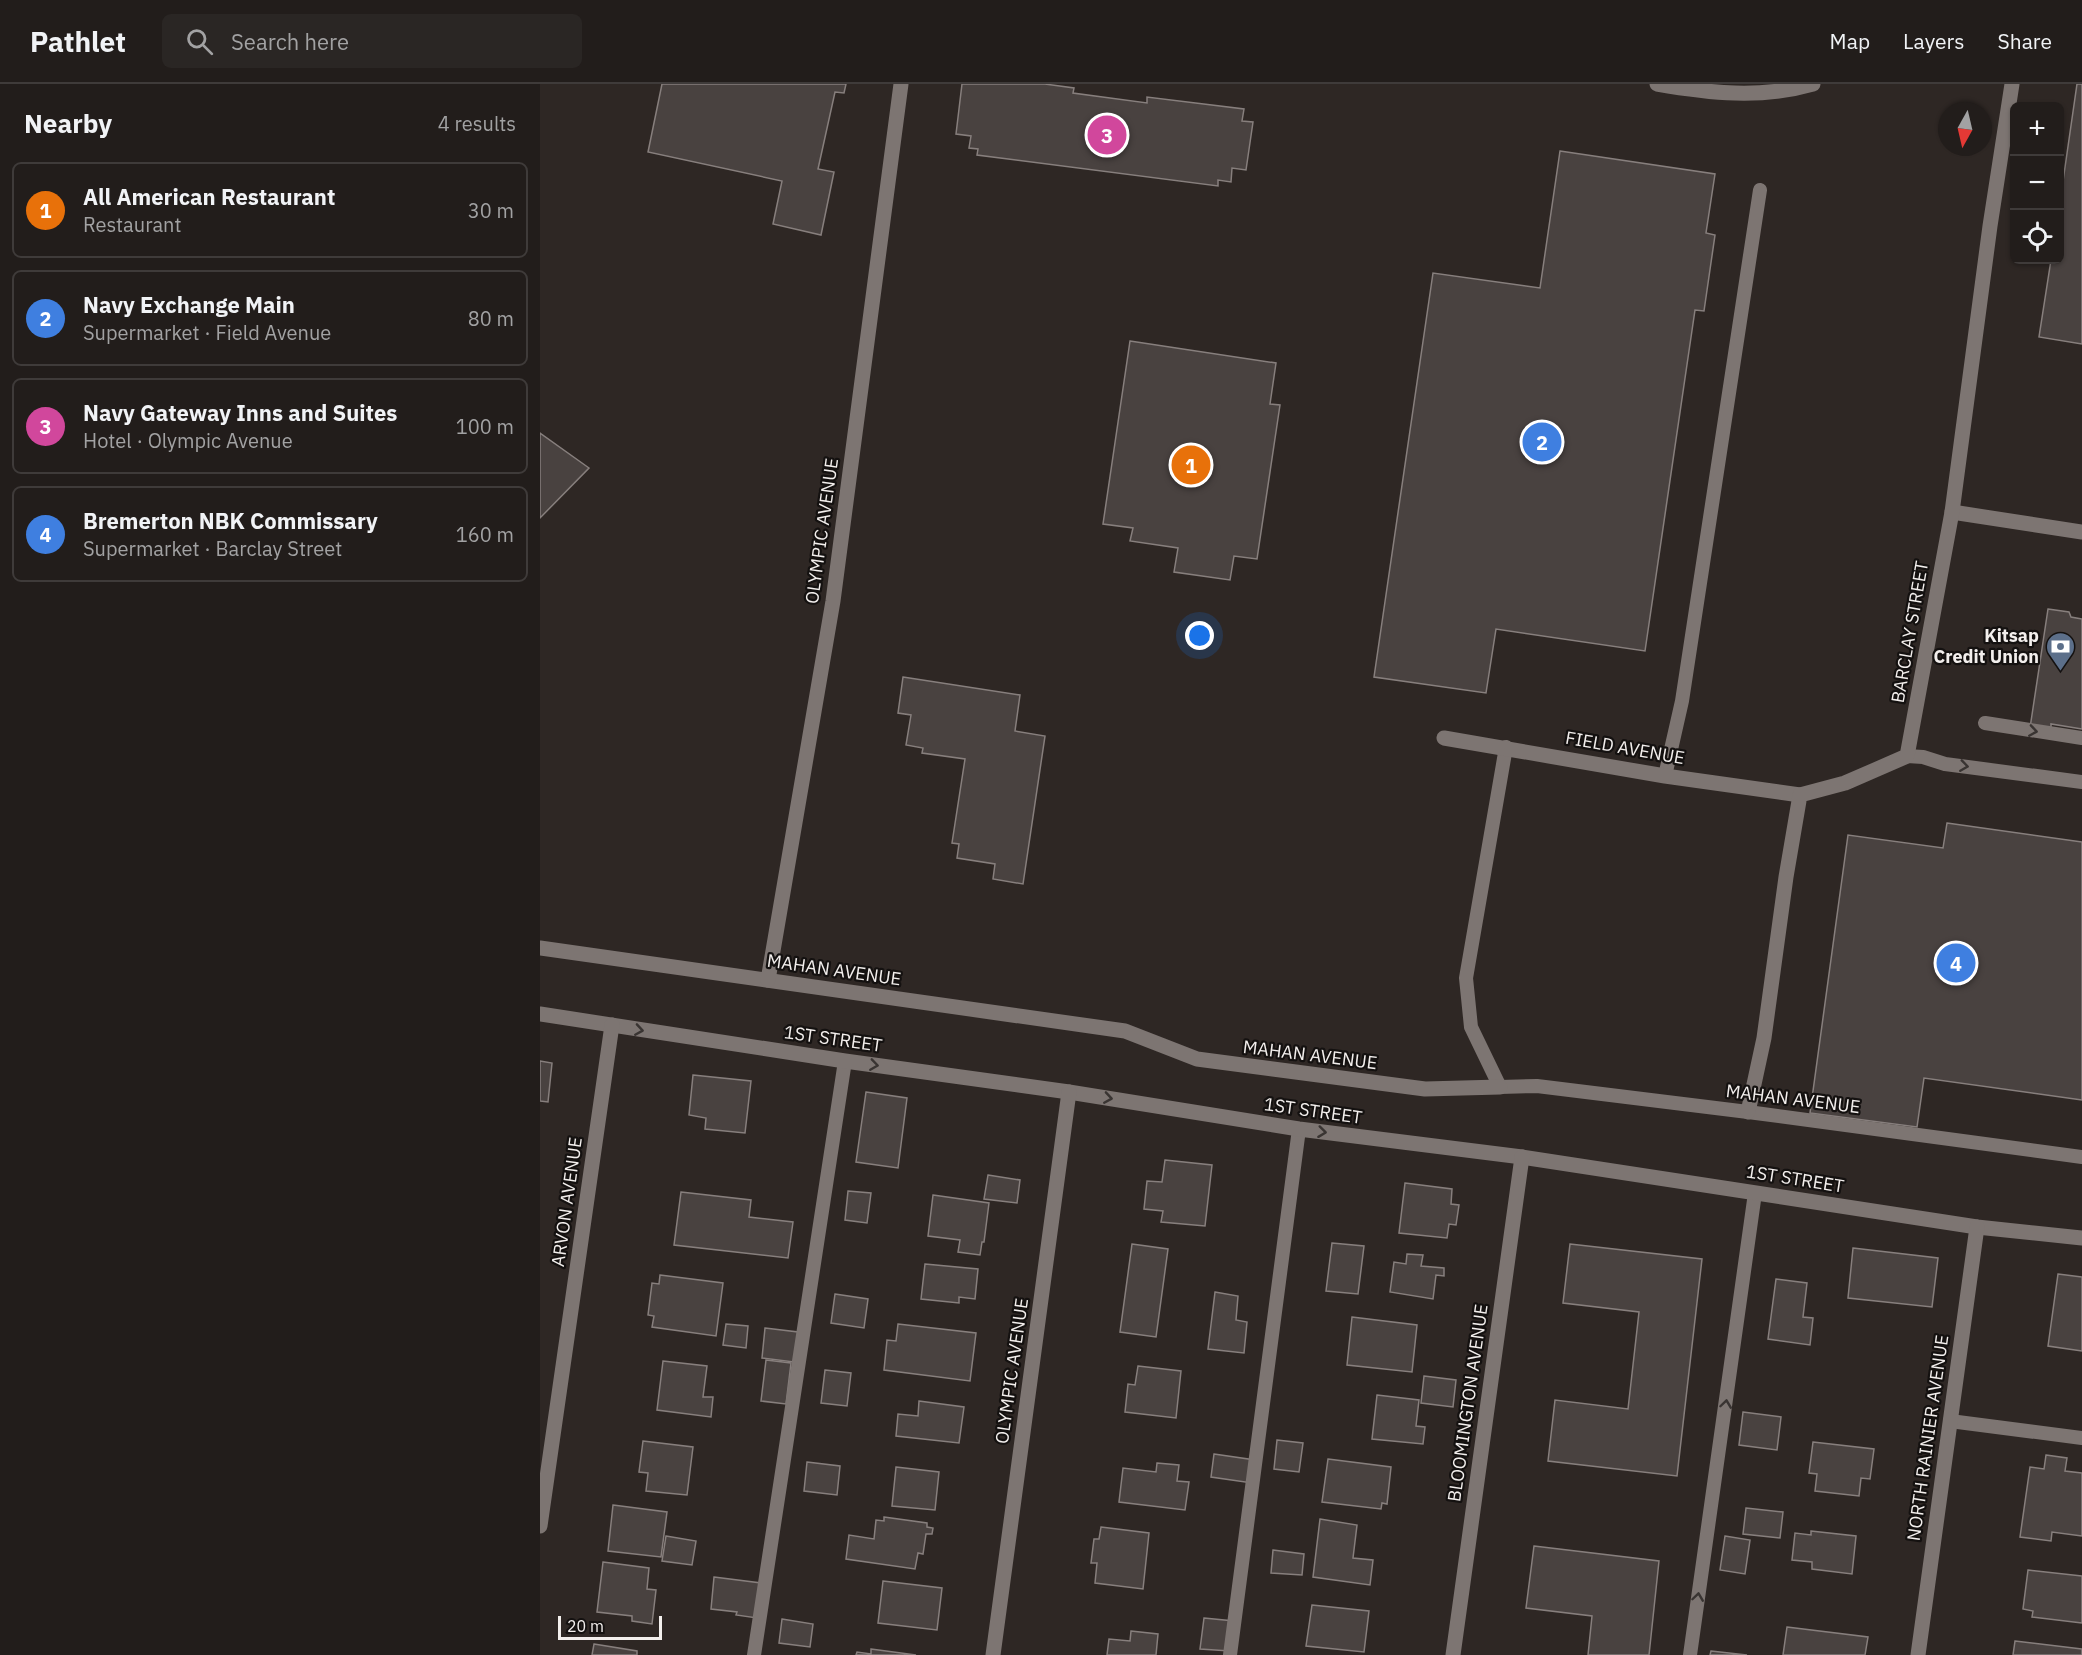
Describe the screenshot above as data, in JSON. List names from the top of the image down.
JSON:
{
  "streets": {
    "street": [
      "OLYMPIC AVENUE",
      "BARCLAY STREET",
      "FIELD AVENUE",
      "MAHAN AVENUE",
      "1ST STREET",
      "ARVON AVENUE",
      "BLOOMINGTON AVENUE",
      "NORTH RAINIER AVENUE"
    ]
  },
  "crossings": [
    ["OLYMPIC AVENUE", "MAHAN AVENUE"],
    ["OLYMPIC AVENUE", "1ST STREET"],
    ["1ST STREET", "ARVON AVENUE"],
    ["1ST STREET", "BLOOMINGTON AVENUE"],
    ["1ST STREET", "NORTH RAINIER AVENUE"]
  ],
  "one_way": ["1ST STREET"],
  "places": {
    "bank": ["Kitsap Credit Union"]
  },
  "scale_bar": "20 m",
  "north": "bottom",
  "page": {
    "header": "Pathlet",
    "search": "Search here",
    "nav": ["Map", "Layers", "Share"],
    "heading": ["Nearby", "4 results"],
    "map_buttons": ["+", "−"],
    "pins": [
      "3",
      "2",
      "1",
      "4"
    ],
    "list": [
      {
        "mark": "1",
        "name": "All American Restaurant",
        "note": "Restaurant",
        "value": "30 m"
      },
      {
        "mark": "2",
        "name": "Navy Exchange Main",
        "note": "Supermarket · Field Avenue",
        "value": "80 m"
      },
      {
        "mark": "3",
        "name": "Navy Gateway Inns and Suites",
        "note": "Hotel · Olympic Avenue",
        "value": "100 m"
      },
      {
        "mark": "4",
        "name": "Bremerton NBK Commissary",
        "note": "Supermarket · Barclay Street",
        "value": "160 m"
      }
    ],
    "scale": "20 m"
  }
}
